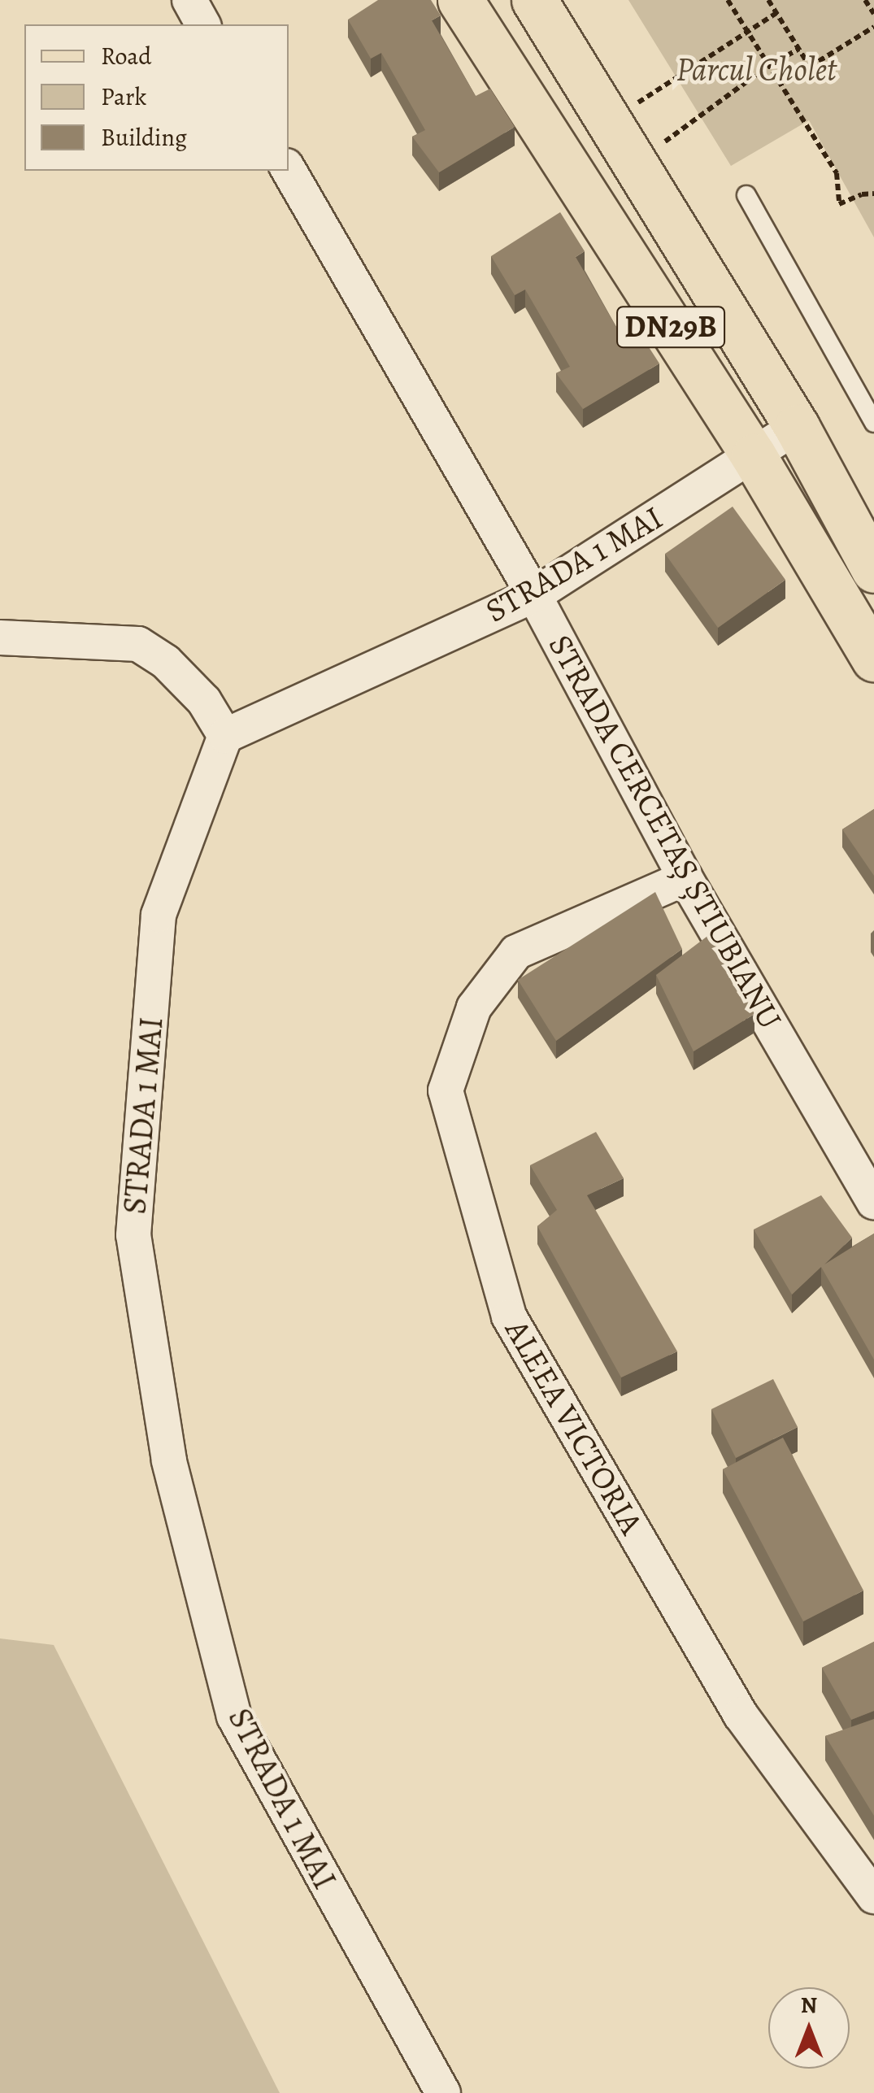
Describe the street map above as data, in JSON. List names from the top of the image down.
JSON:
{
  "streets": {
    "main road": ["DN29B"],
    "street": ["STRADA 1 MAI", "STRADA CERCETAȘ ȘTIUBIANU", "ALEEA VICTORIA"]
  },
  "crossings": [
    ["DN29B", "STRADA 1 MAI"],
    ["STRADA 1 MAI", "STRADA CERCETAȘ ȘTIUBIANU"],
    ["STRADA CERCETAȘ ȘTIUBIANU", "ALEEA VICTORIA"]
  ],
  "parks": ["Parcul Cholet"],
  "legend": ["Road", "Park", "Building"],
  "north": "top"
}
